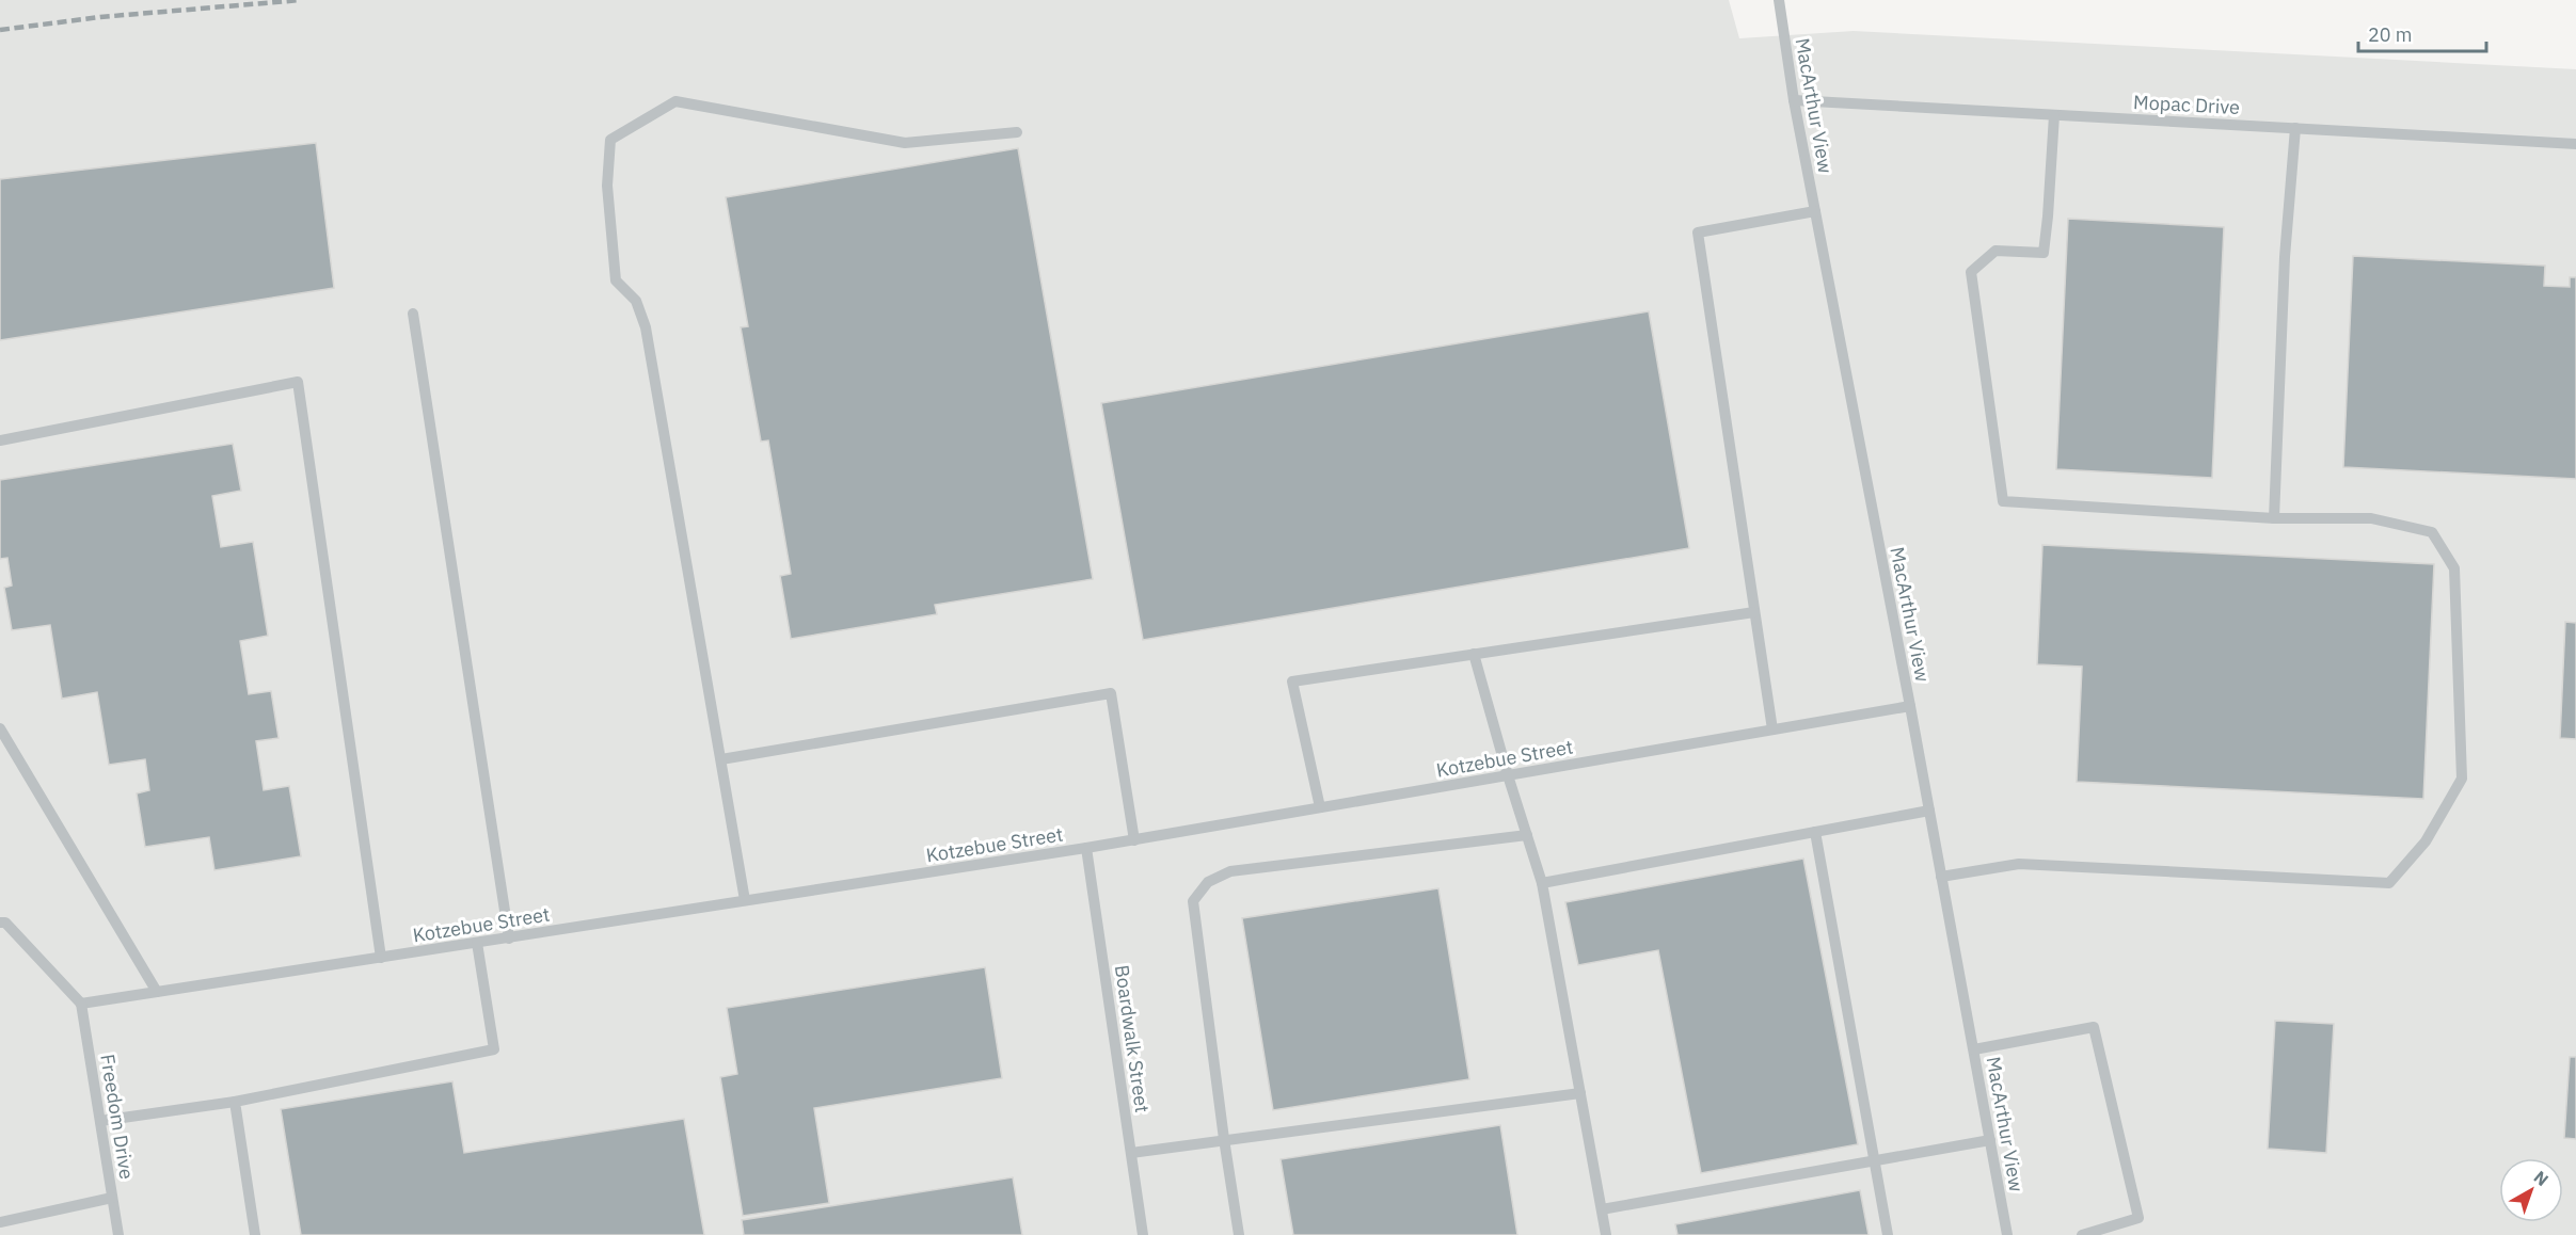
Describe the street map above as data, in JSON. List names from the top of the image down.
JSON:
{
  "streets": {
    "street": [
      "Mopac Drive",
      "MacArthur View",
      "Kotzebue Street",
      "Boardwalk Street",
      "Freedom Drive"
    ]
  },
  "crossings": [
    ["Mopac Drive", "MacArthur View"],
    ["MacArthur View", "Kotzebue Street"],
    ["Kotzebue Street", "Boardwalk Street"],
    ["Kotzebue Street", "Freedom Drive"]
  ],
  "scale_bar": "20 m",
  "north": "top right"
}
